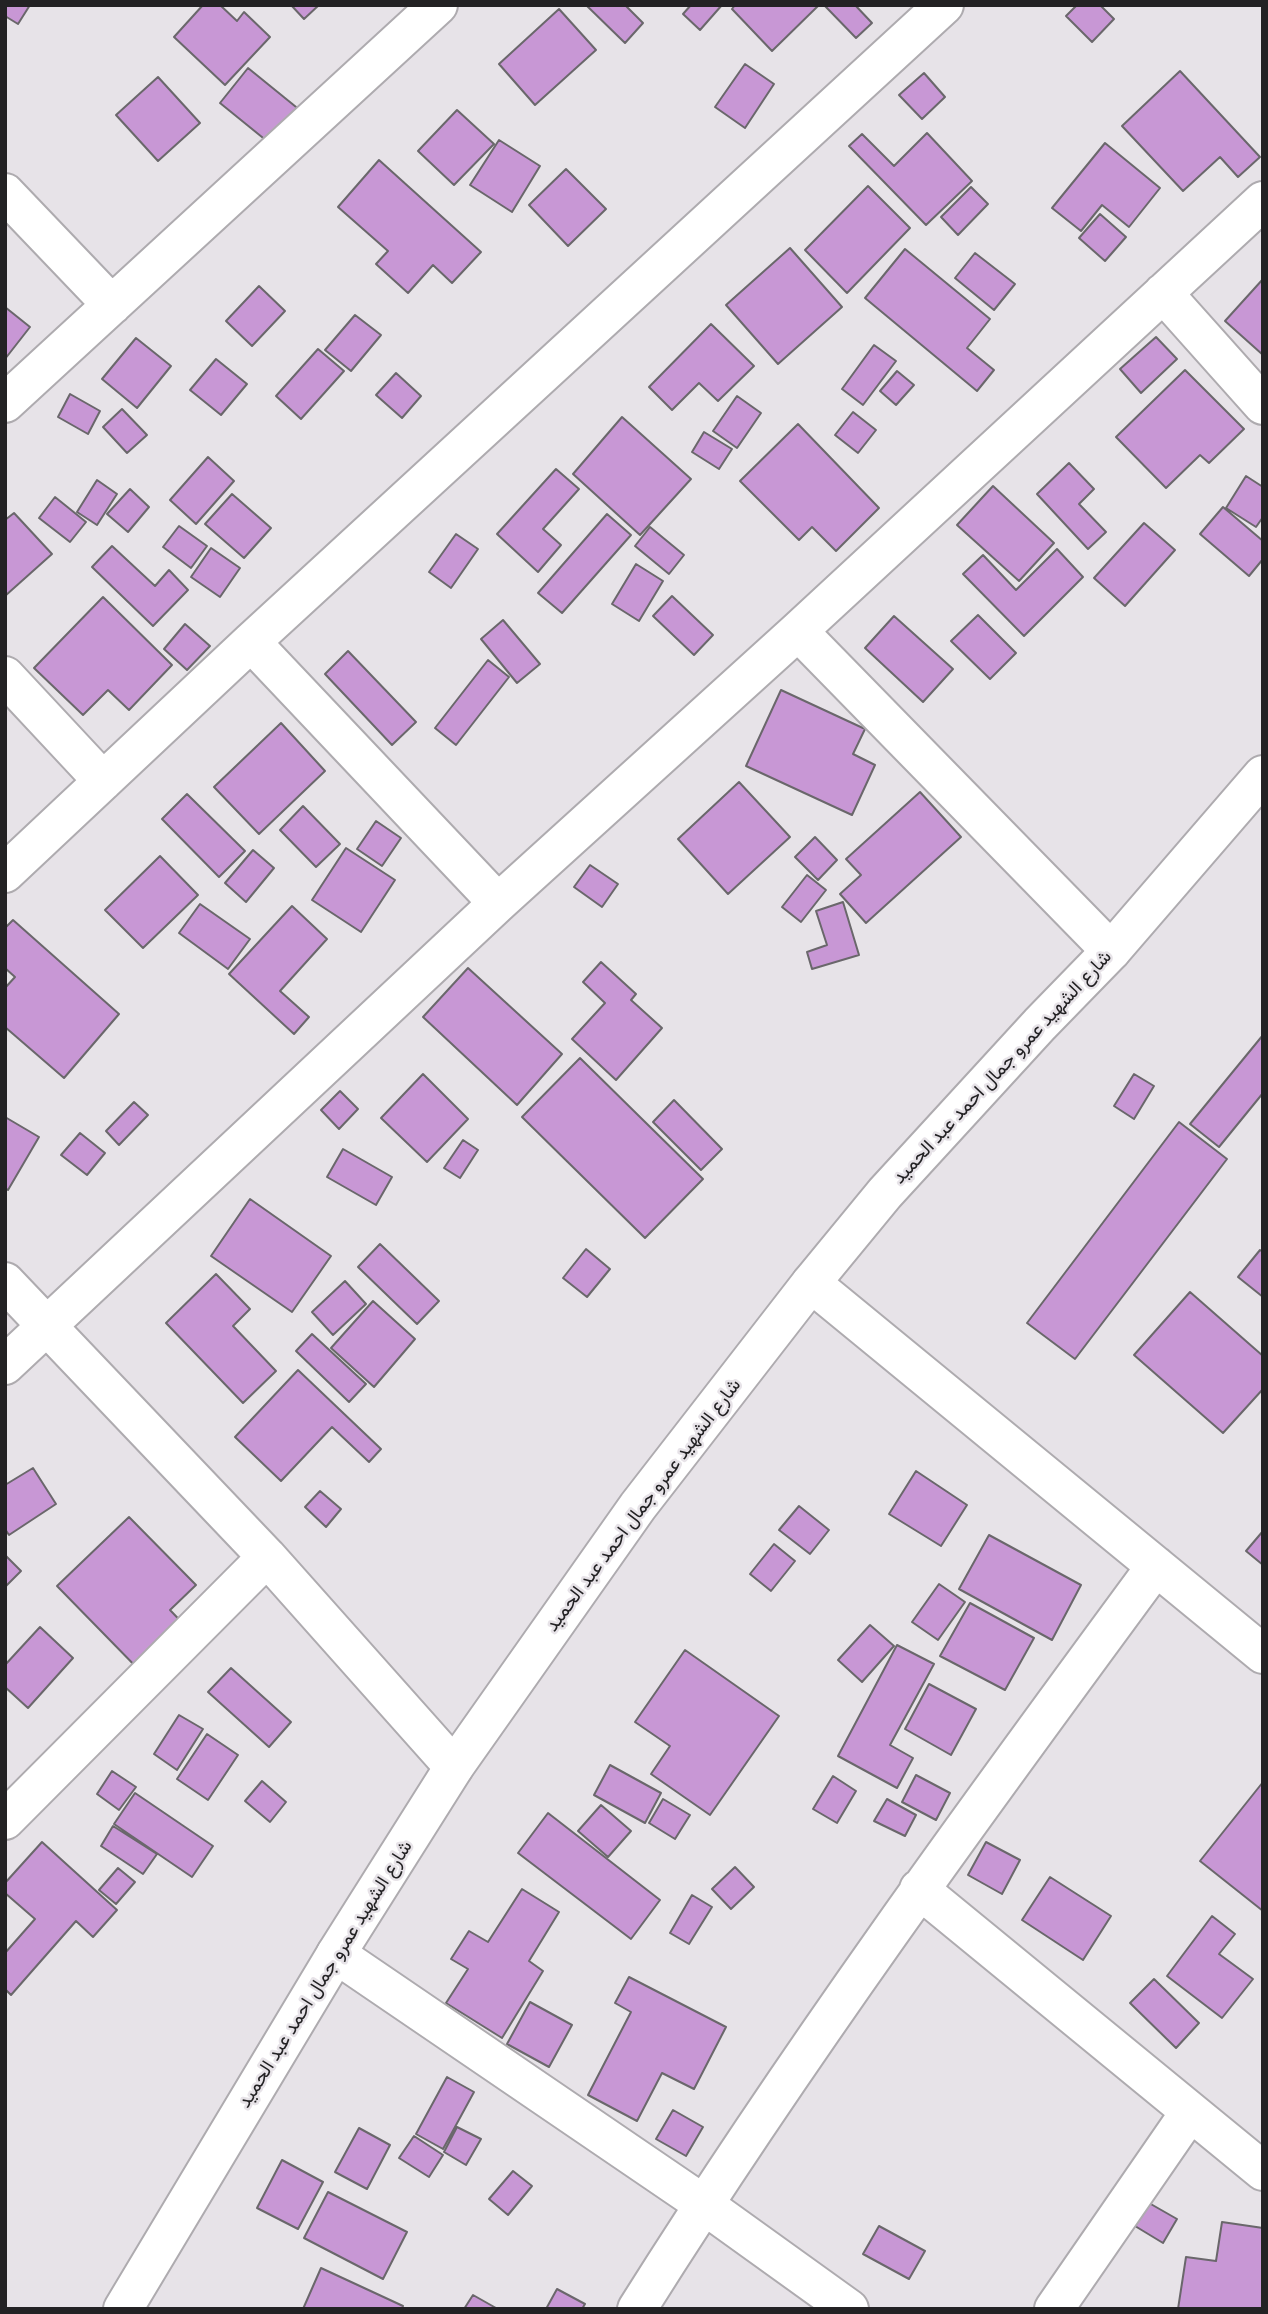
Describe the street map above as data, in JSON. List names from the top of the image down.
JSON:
{
  "streets": {
    "street": ["شارع الشهيد عمرو جمال احمد عبد الحميد"]
  }
}
